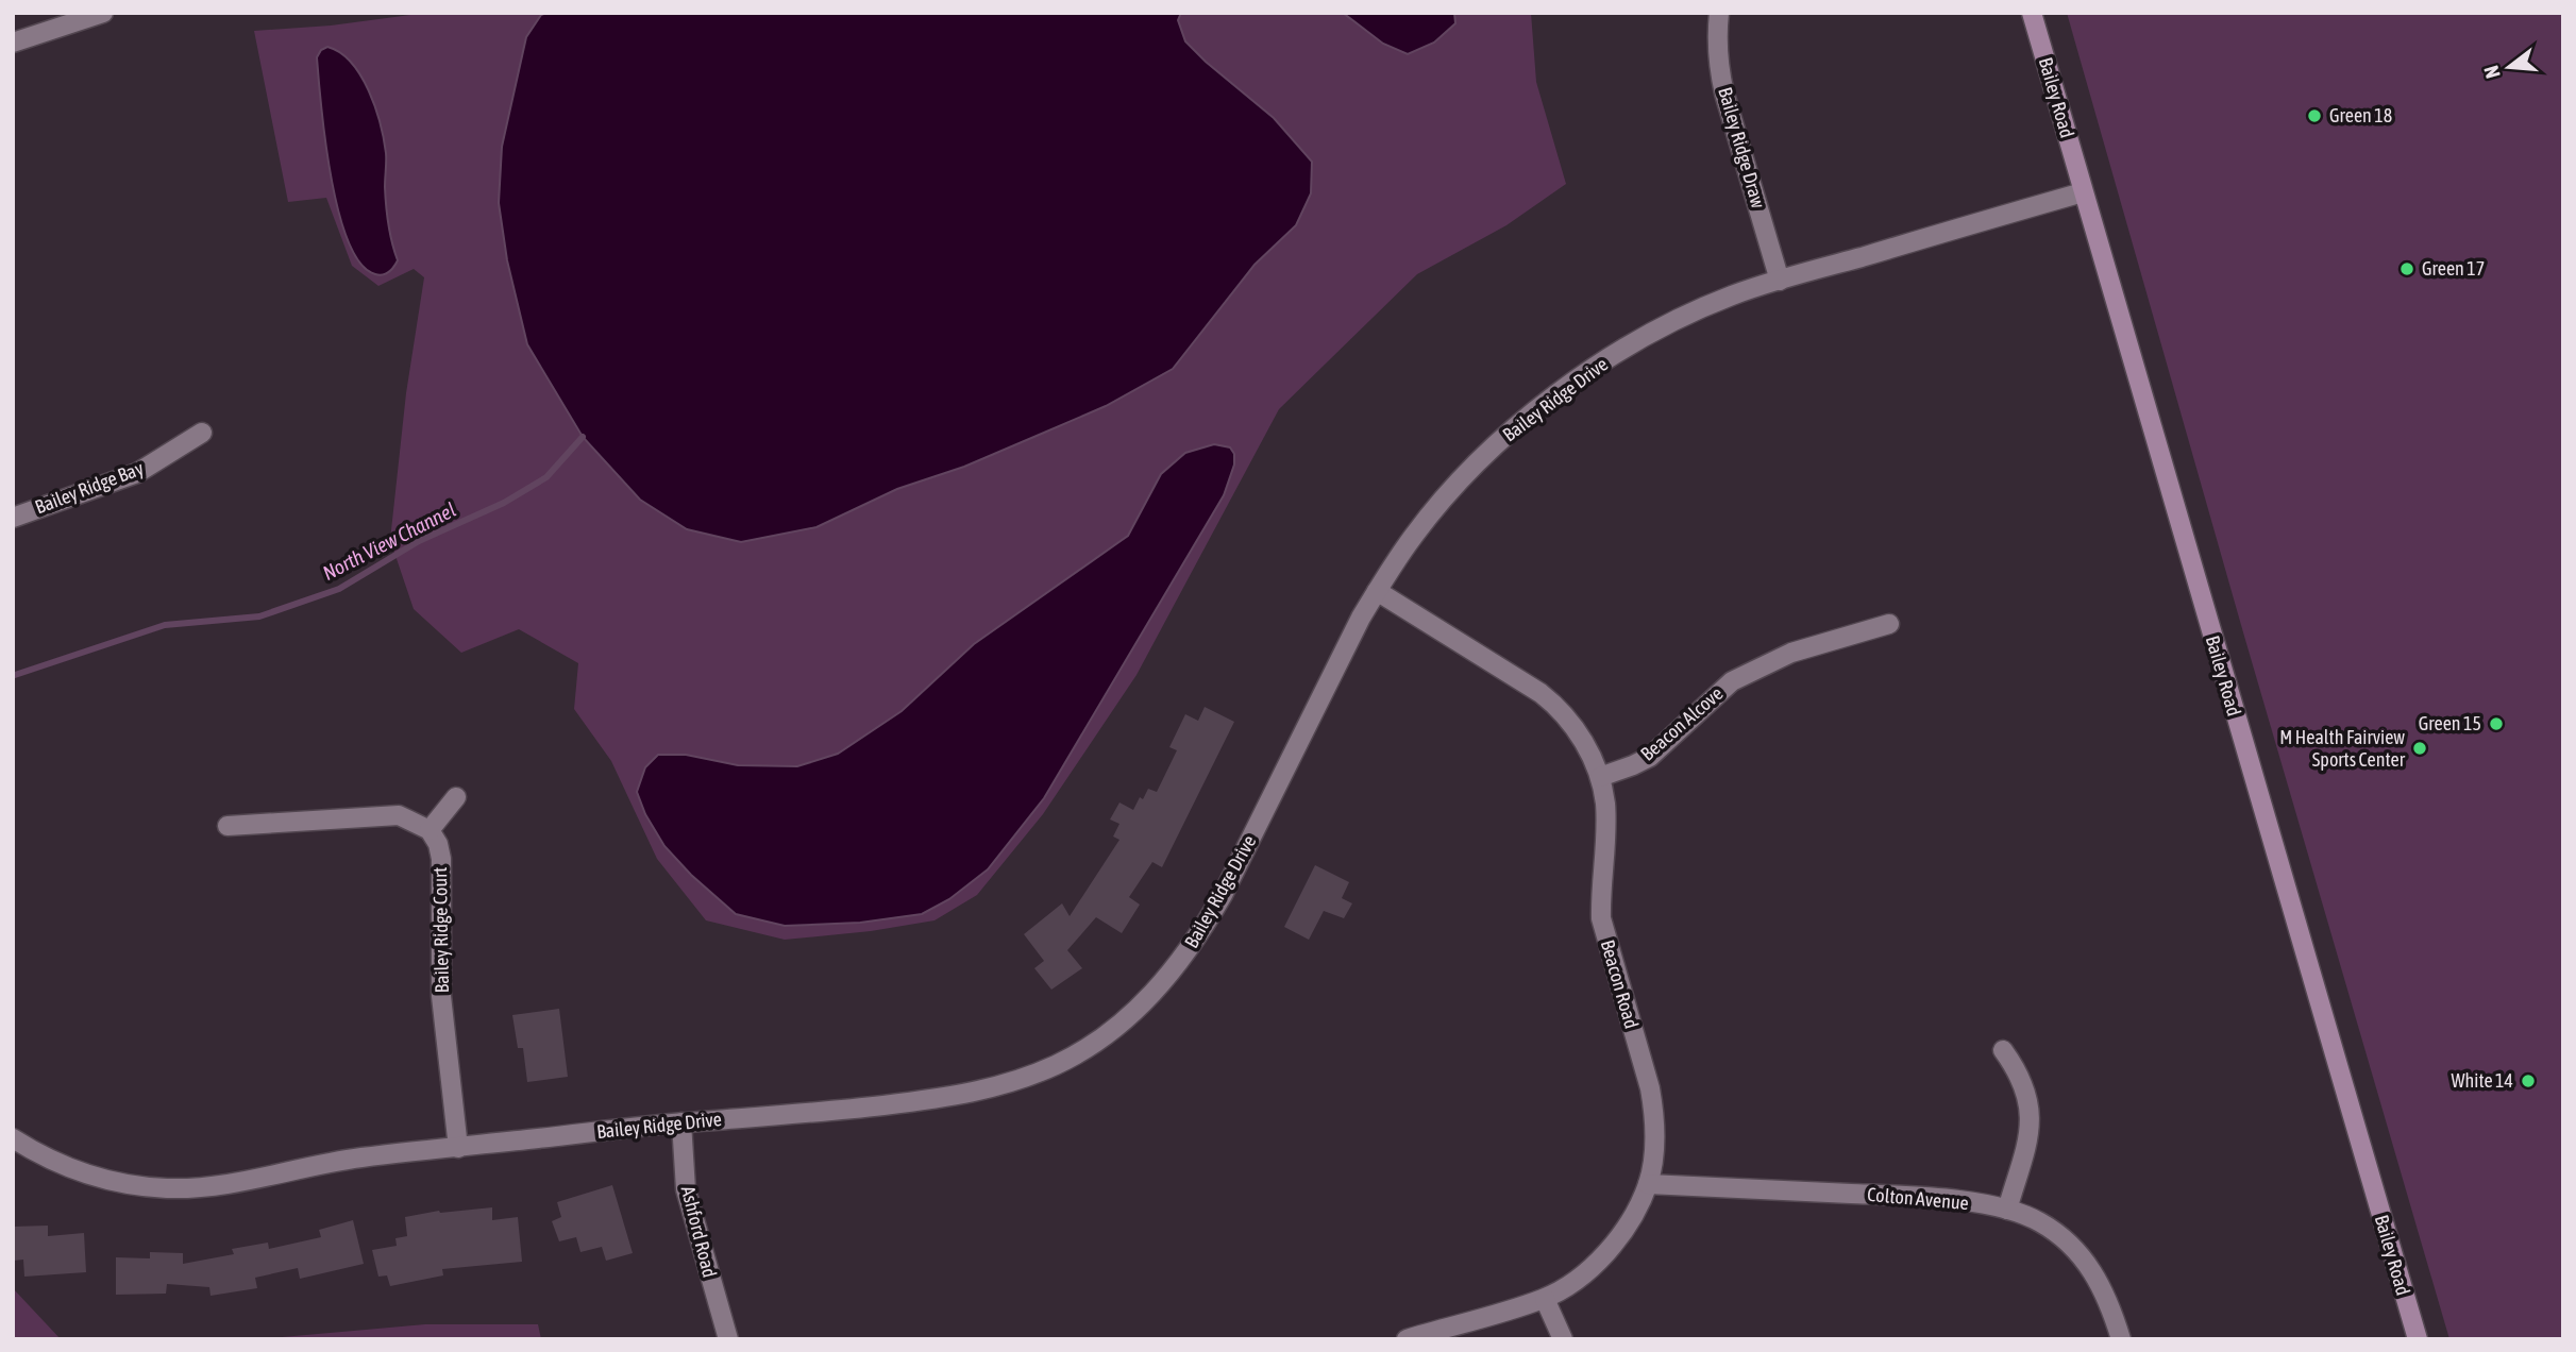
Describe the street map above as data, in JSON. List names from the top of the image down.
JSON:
{
  "streets": {
    "main road": ["Bailey Road"],
    "street": [
      "Bailey Ridge Draw",
      "Bailey Ridge Drive",
      "Bailey Ridge Bay",
      "Beacon Alcove",
      "Bailey Ridge Court",
      "Beacon Road",
      "Colton Avenue",
      "Ashford Road"
    ]
  },
  "crossings": [
    ["Bailey Road", "Bailey Ridge Drive"],
    ["Bailey Ridge Draw", "Bailey Ridge Drive"],
    ["Bailey Ridge Drive", "Bailey Ridge Court"],
    ["Bailey Ridge Drive", "Beacon Road"],
    ["Bailey Ridge Drive", "Ashford Road"],
    ["Beacon Alcove", "Beacon Road"],
    ["Beacon Road", "Colton Avenue"]
  ],
  "water": ["North View Channel"],
  "places": [
    "Green 18",
    "Green 17",
    "Green 15",
    "M Health Fairview Sports Center",
    "White 14"
  ],
  "north": "left"
}
